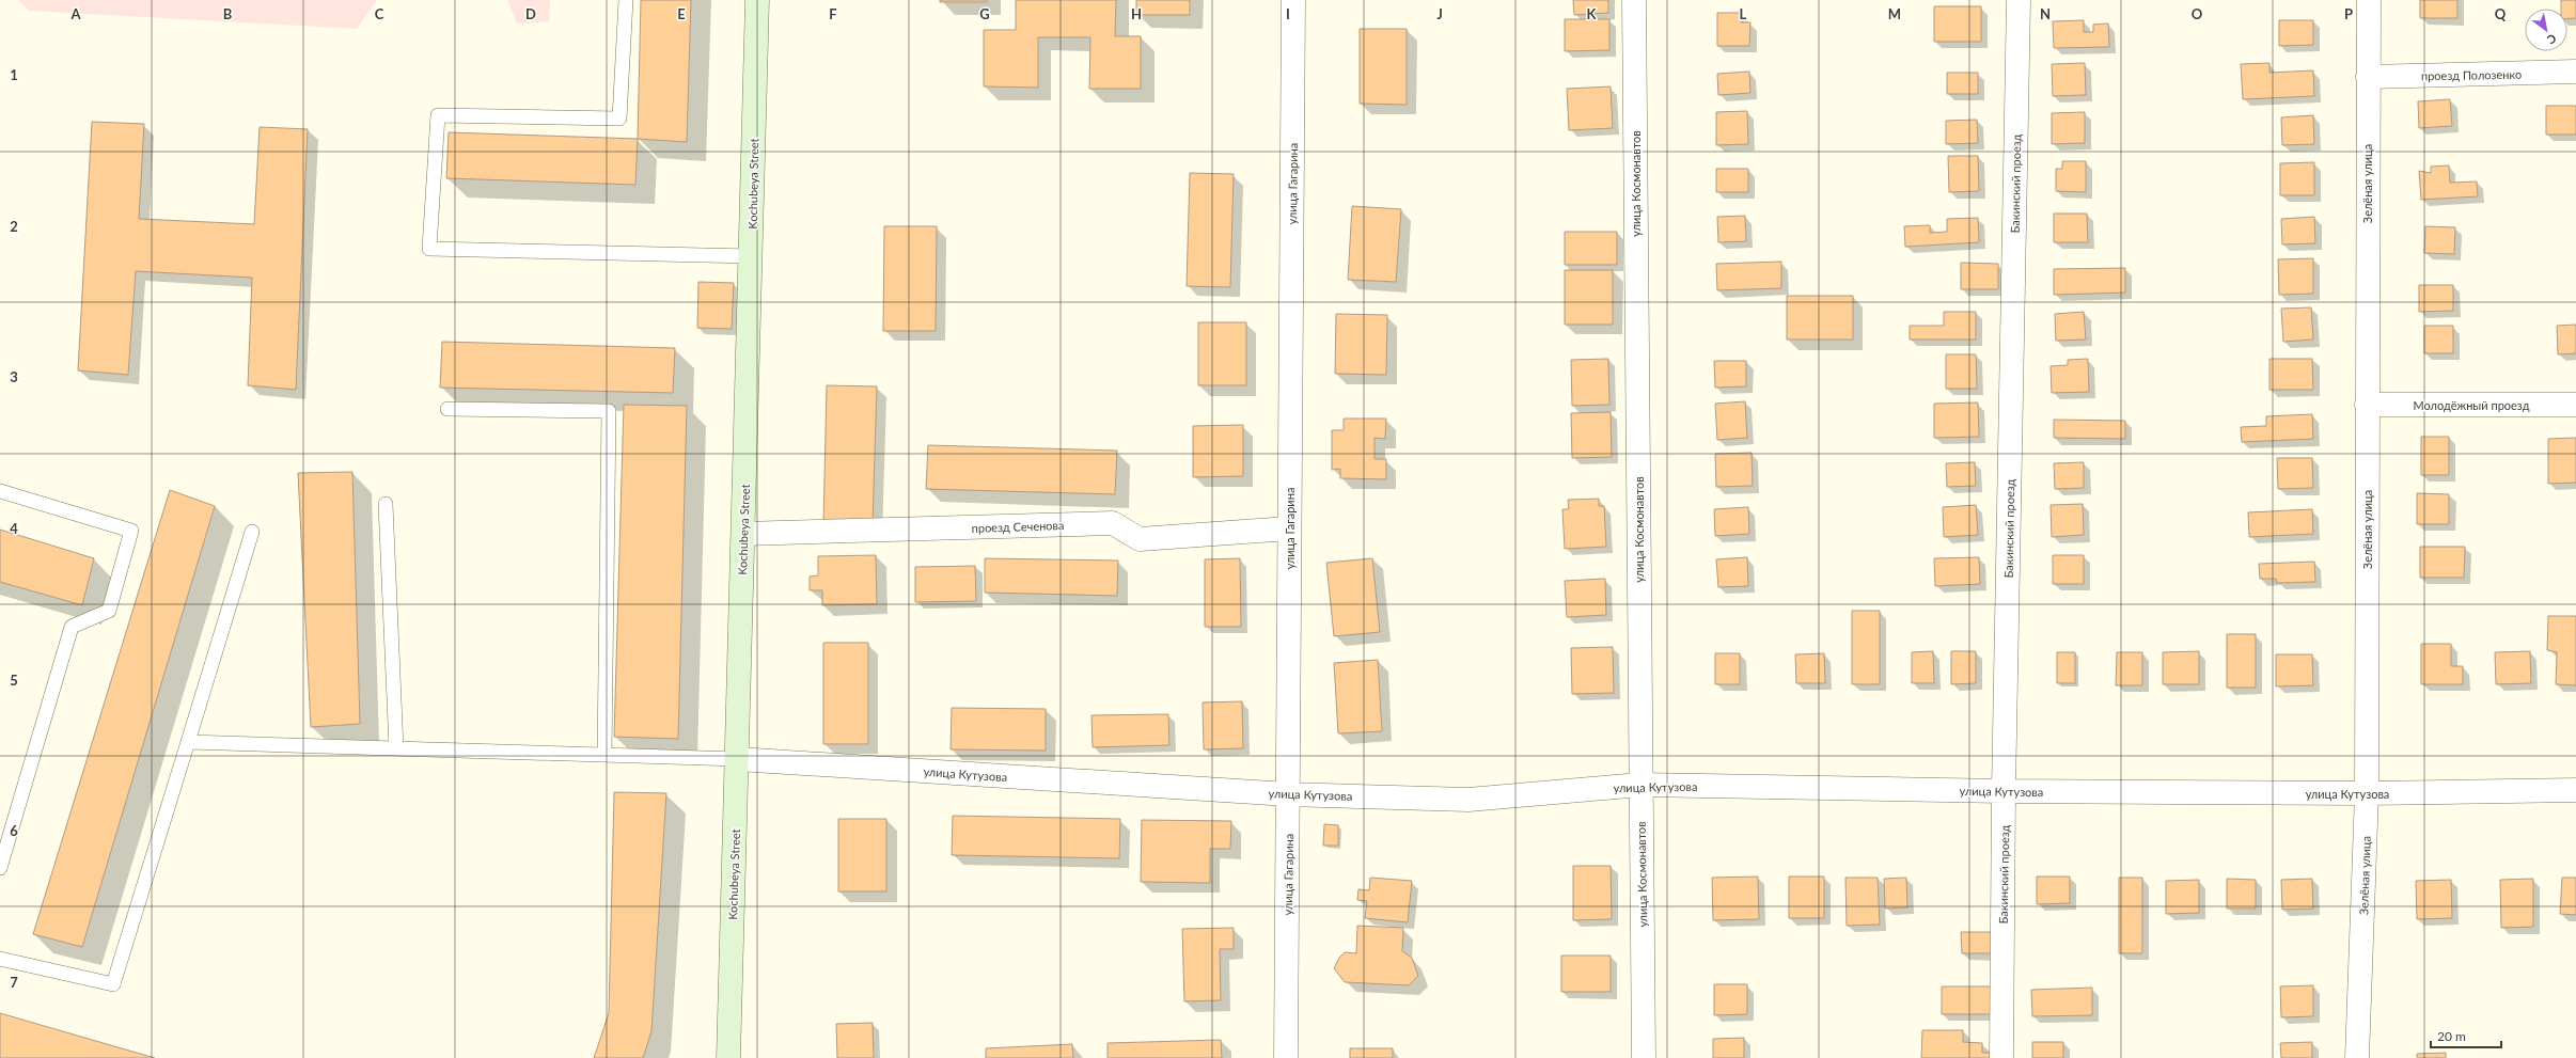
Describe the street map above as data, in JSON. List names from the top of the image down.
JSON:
{
  "streets": {
    "main road": ["Kochubeya Street"],
    "street": [
      "проезд Полозенко",
      "улица Гагарина",
      "улица Космонавтов",
      "Бакинский проезд",
      "Зелёная улица",
      "Молодёжный проезд",
      "проезд Сеченова",
      "улица Кутузова"
    ]
  },
  "crossings": [
    ["проезд Полозенко", "Зелёная улица"],
    ["Kochubeya Street", "проезд Сеченова"],
    ["Kochubeya Street", "улица Кутузова"],
    ["улица Гагарина", "проезд Сеченова"],
    ["улица Гагарина", "улица Кутузова"],
    ["улица Космонавтов", "улица Кутузова"],
    ["Бакинский проезд", "улица Кутузова"],
    ["Зелёная улица", "Молодёжный проезд"],
    ["Зелёная улица", "улица Кутузова"]
  ],
  "scale_bar": "20 m",
  "north": "bottom right",
  "grid": {
    "columns": [
      "A",
      "B",
      "C",
      "D",
      "E",
      "F",
      "G",
      "H",
      "I",
      "J",
      "K",
      "L",
      "M",
      "N",
      "O",
      "P",
      "Q"
    ],
    "rows": [
      "1",
      "2",
      "3",
      "4",
      "5",
      "6",
      "7"
    ]
  }
}
